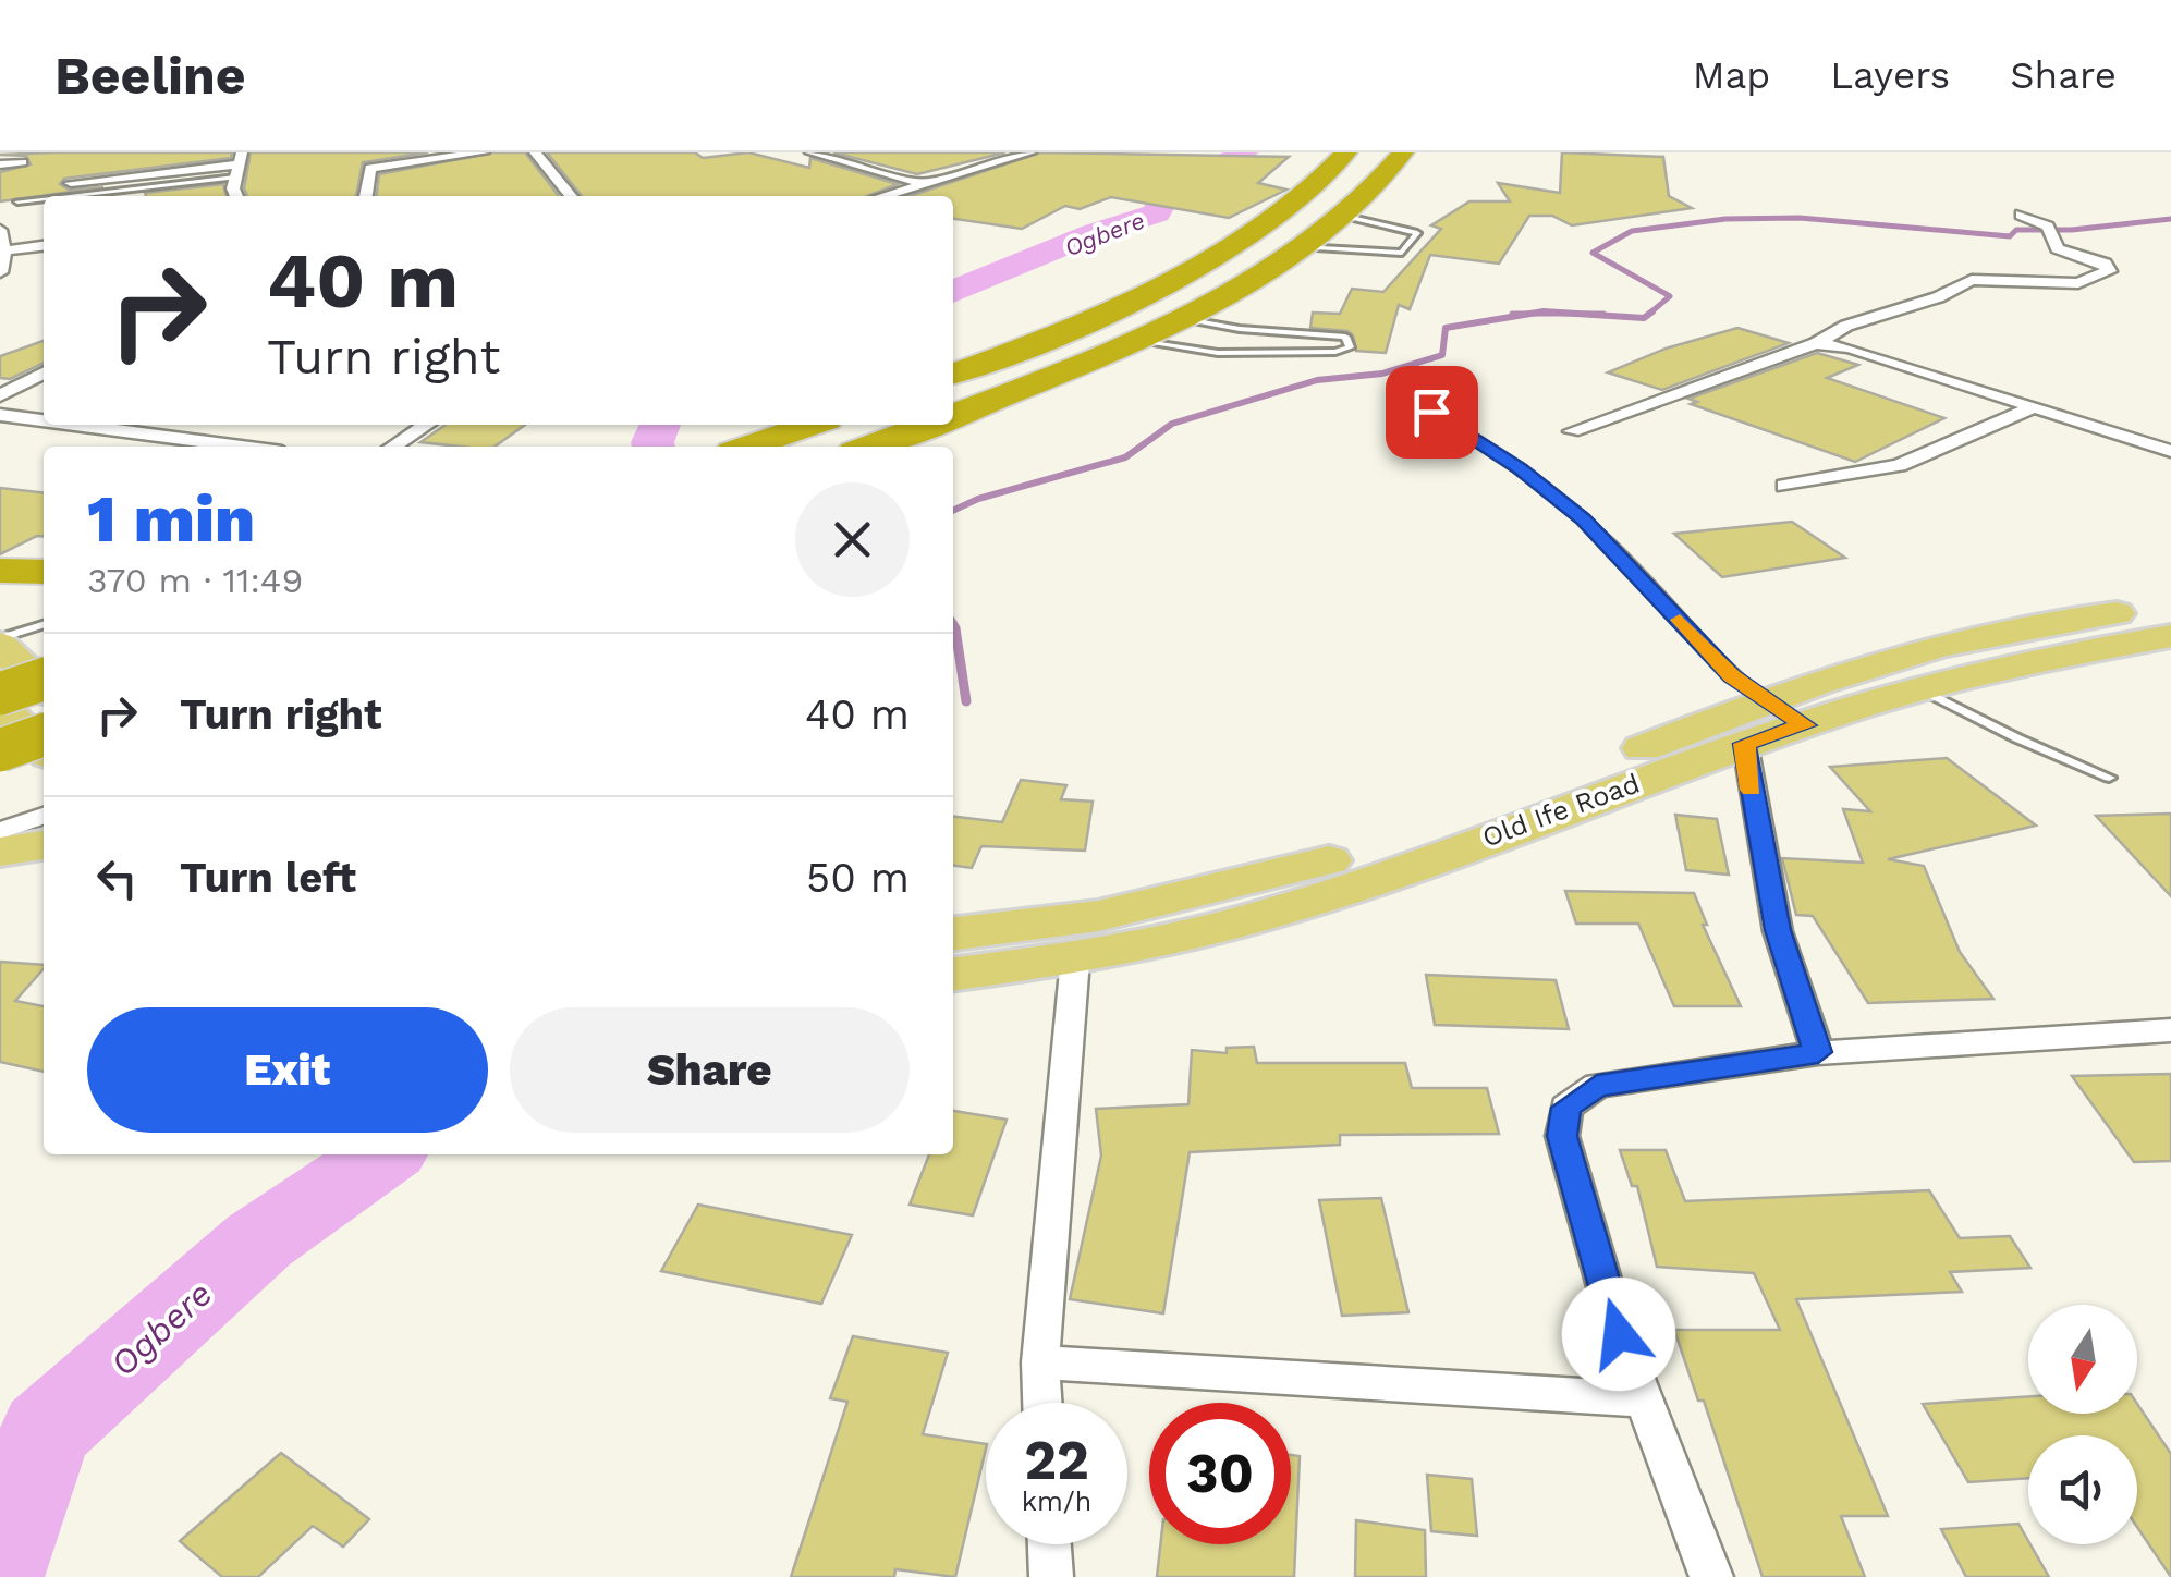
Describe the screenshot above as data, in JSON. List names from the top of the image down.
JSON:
{
  "streets": {
    "main road": ["Old Ife Road"]
  },
  "water": ["Ogbere"],
  "north": "bottom",
  "page": {
    "header": "Beeline",
    "nav": ["Map", "Layers", "Share"],
    "turn": ["40 m", "Turn right"],
    "heading": ["1 min", "370 m · 11:49"],
    "list": [
      {
        "name": "Turn right",
        "value": "40 m"
      },
      {
        "name": "Turn left",
        "value": "50 m"
      }
    ],
    "buttons": ["Exit", "Share"],
    "speed": "22 km/h",
    "limit": "30"
  }
}
